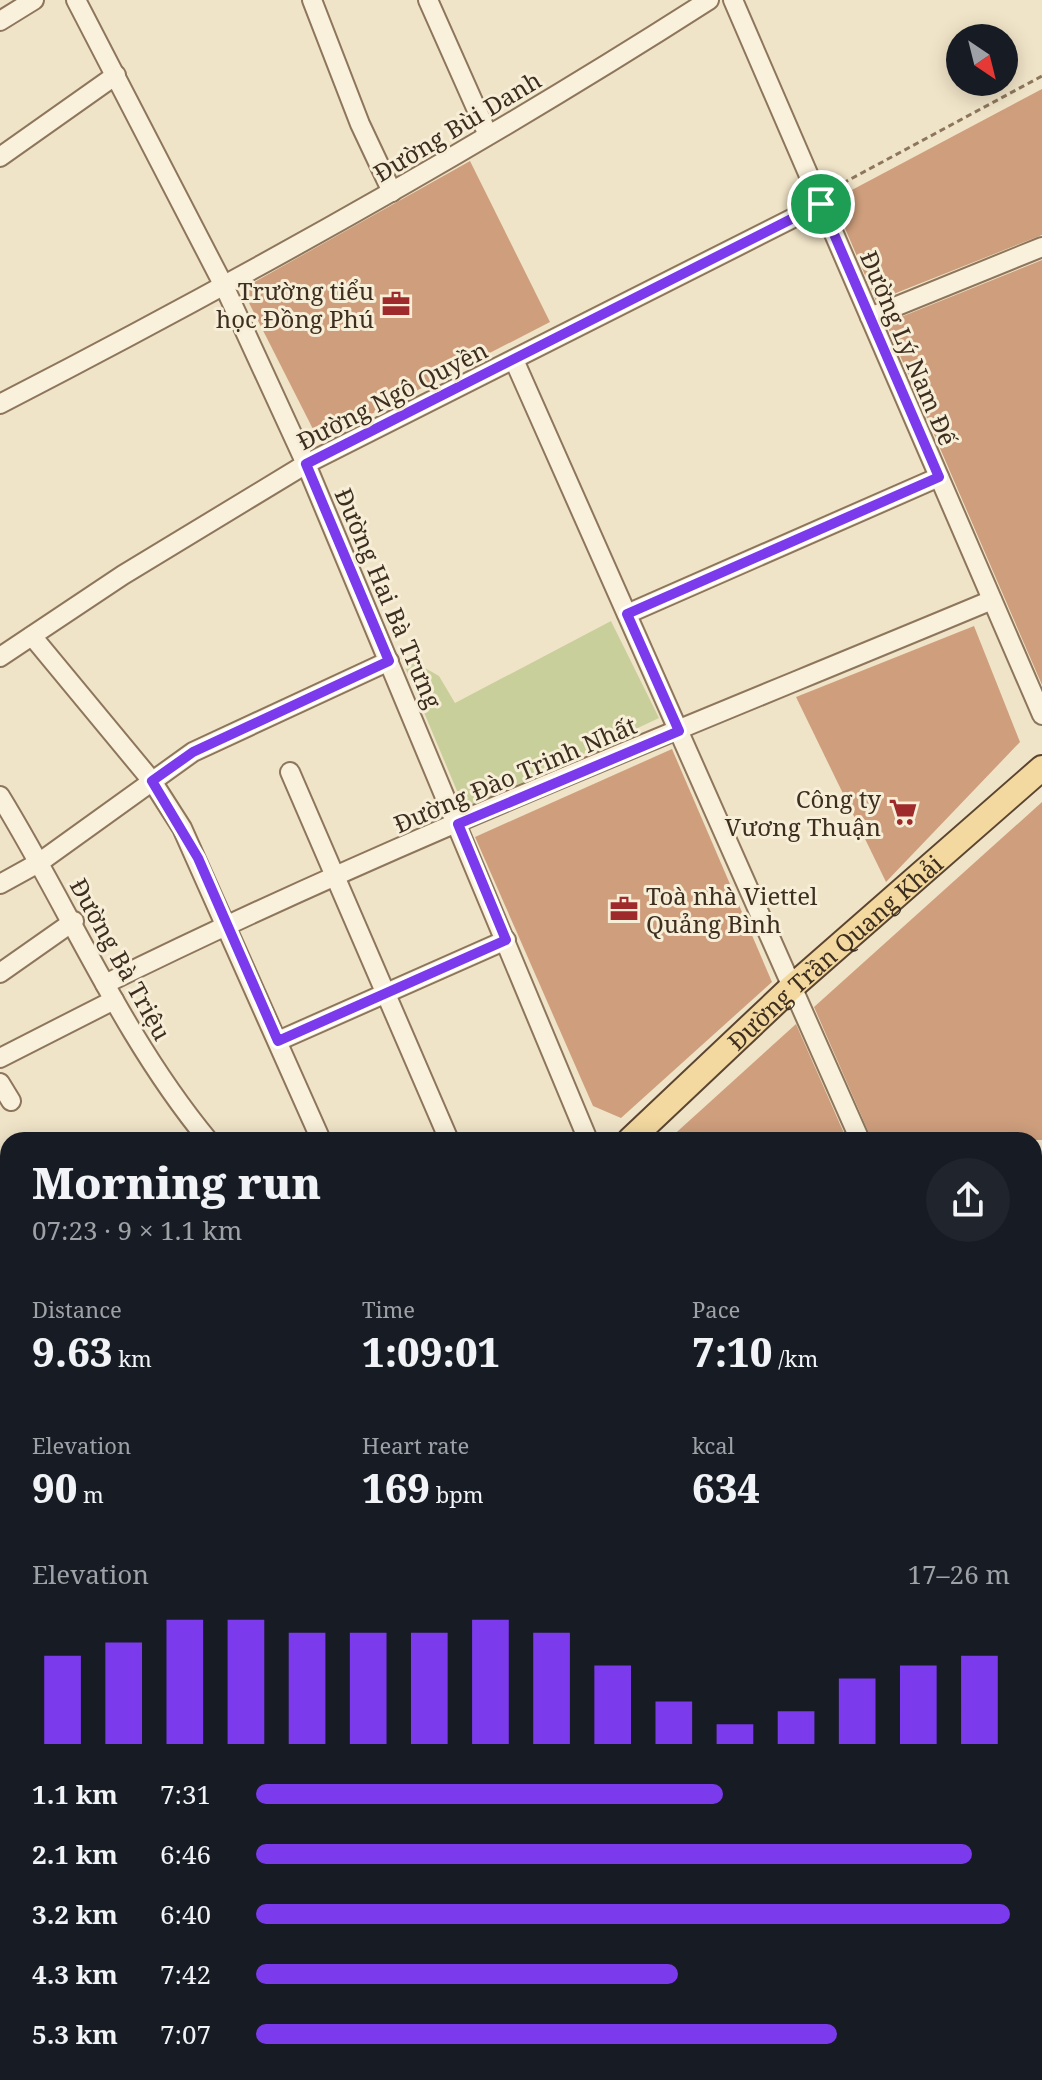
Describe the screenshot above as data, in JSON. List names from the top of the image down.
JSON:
{
  "streets": {
    "main road": ["Đường Trần Quang Khải"],
    "street": [
      "Đường Bùi Danh",
      "Đường Lý Nam Đế",
      "Đường Ngô Quyền",
      "Đường Hai Bà Trưng",
      "Đường Đào Trinh Nhất",
      "Đường Bà Triệu"
    ]
  },
  "crossings": [
    ["Đường Bùi Danh", "Đường Hai Bà Trưng"],
    ["Đường Lý Nam Đế", "Đường Ngô Quyền"],
    ["Đường Lý Nam Đế", "Đường Đào Trinh Nhất"],
    ["Đường Ngô Quyền", "Đường Hai Bà Trưng"],
    ["Đường Hai Bà Trưng", "Đường Đào Trinh Nhất"],
    ["Đường Đào Trinh Nhất", "Đường Bà Triệu"]
  ],
  "places": {
    "office": ["Trường tiểu học Đồng Phú", "Toà nhà Viettel Quảng Bình"],
    "supermarket": ["Công ty Vương Thuận"]
  },
  "north": "bottom right",
  "page": {
    "heading": ["Morning run", "07:23 · 9 × 1.1 km"],
    "stats": [
      ["Distance", "9.63 km"],
      ["Time", "1:09:01"],
      ["Pace", "7:10 /km"],
      ["Elevation", "90 m"],
      ["Heart rate", "169 bpm"],
      ["kcal", "634"]
    ],
    "chart": ["Elevation", "17–26 m"],
    "list": [
      {
        "name": "1.1 km",
        "note": "7:31"
      },
      {
        "name": "2.1 km",
        "note": "6:46"
      },
      {
        "name": "3.2 km",
        "note": "6:40"
      },
      {
        "name": "4.3 km",
        "note": "7:42"
      },
      {
        "name": "5.3 km",
        "note": "7:07"
      }
    ]
  }
}
